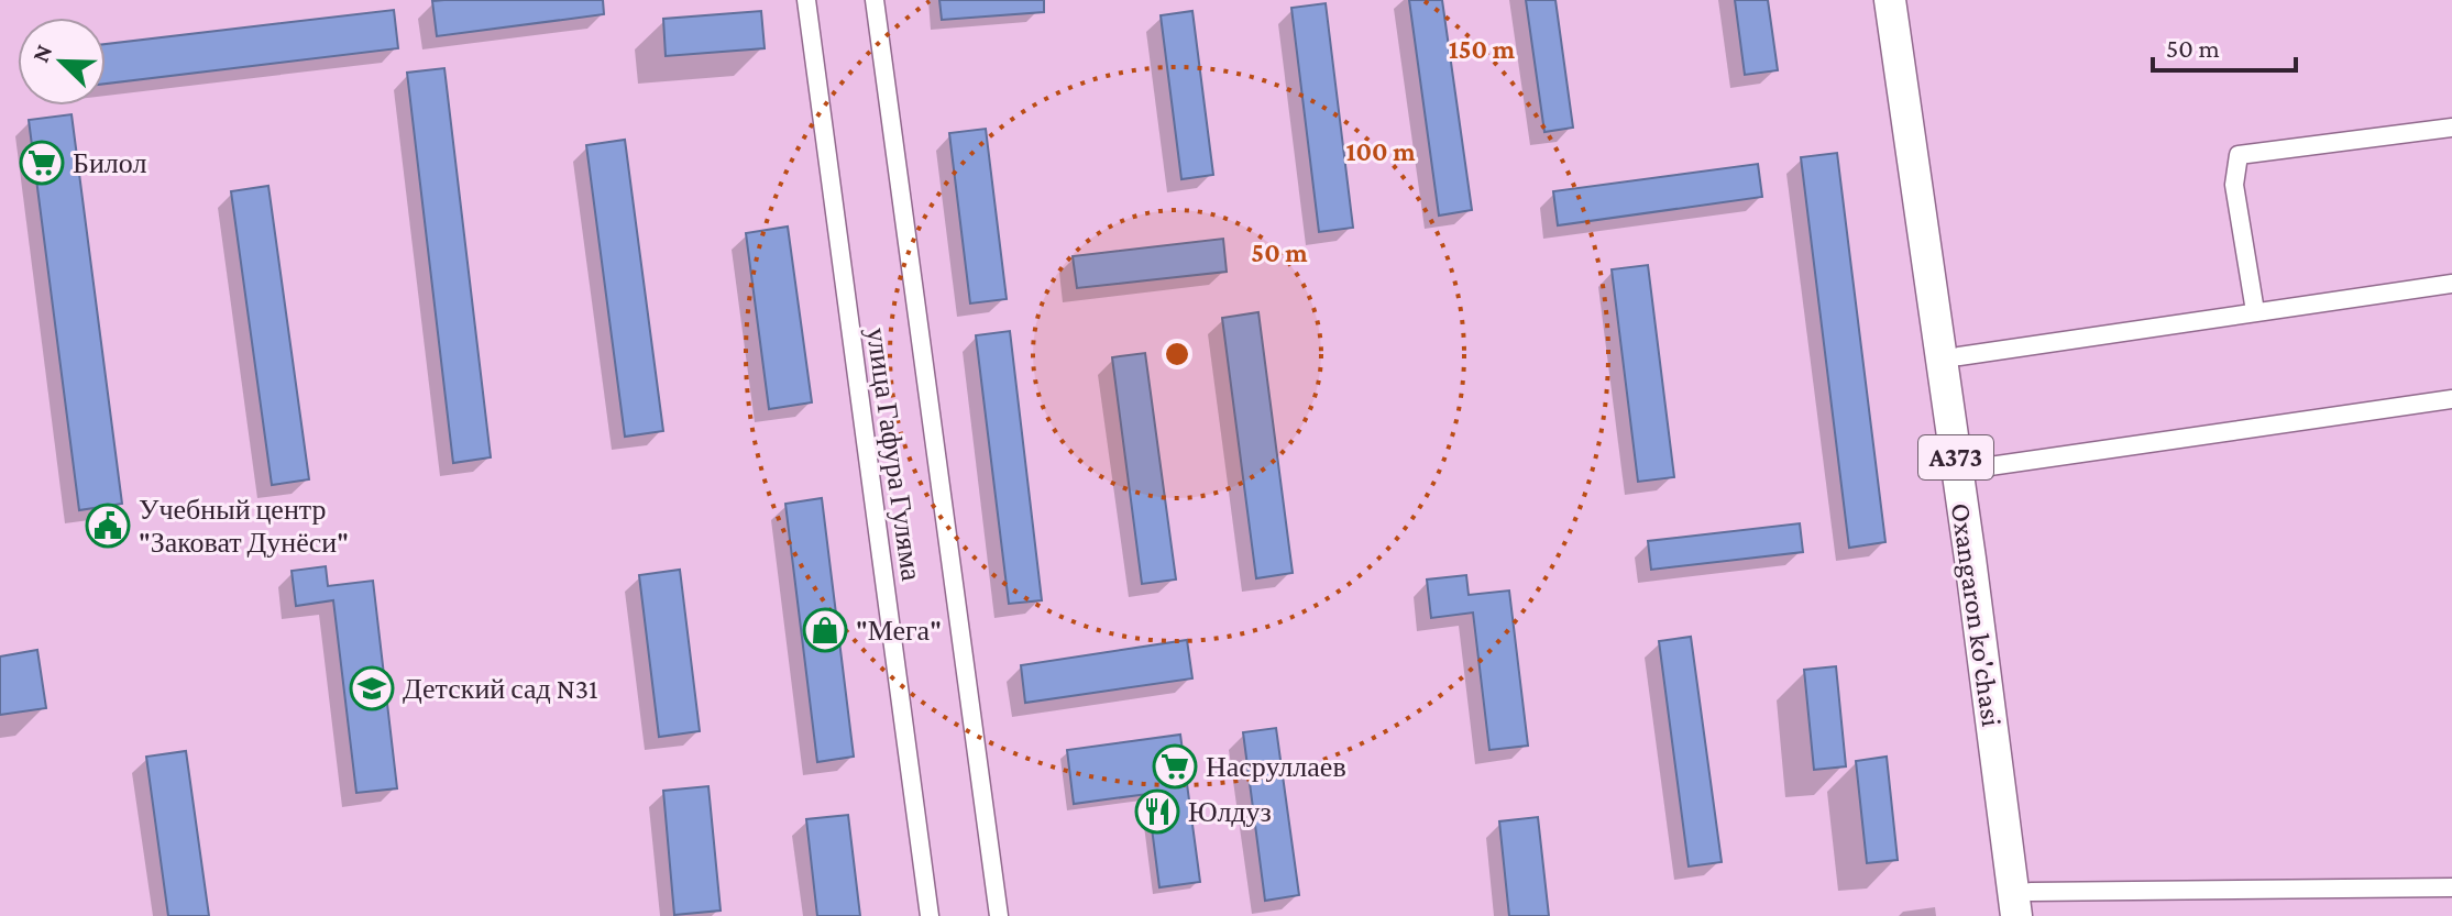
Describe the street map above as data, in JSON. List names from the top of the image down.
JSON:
{
  "streets": {
    "highway": ["A373", "Oxangaron ko'chasi"],
    "street": ["улица Гафура Гуляма"]
  },
  "places": {
    "supermarket": ["Билол", "Насруллаев"],
    "public building": ["Учебный центр \"Заковат Дунёси\""],
    "shop": ["\"Мега\""],
    "school or university": ["Детский сад N31"],
    "restaurant": ["Юлдуз"]
  },
  "scale_bar": "50 m",
  "north": "top left",
  "rings": ["150 m", "100 m", "50 m"]
}
